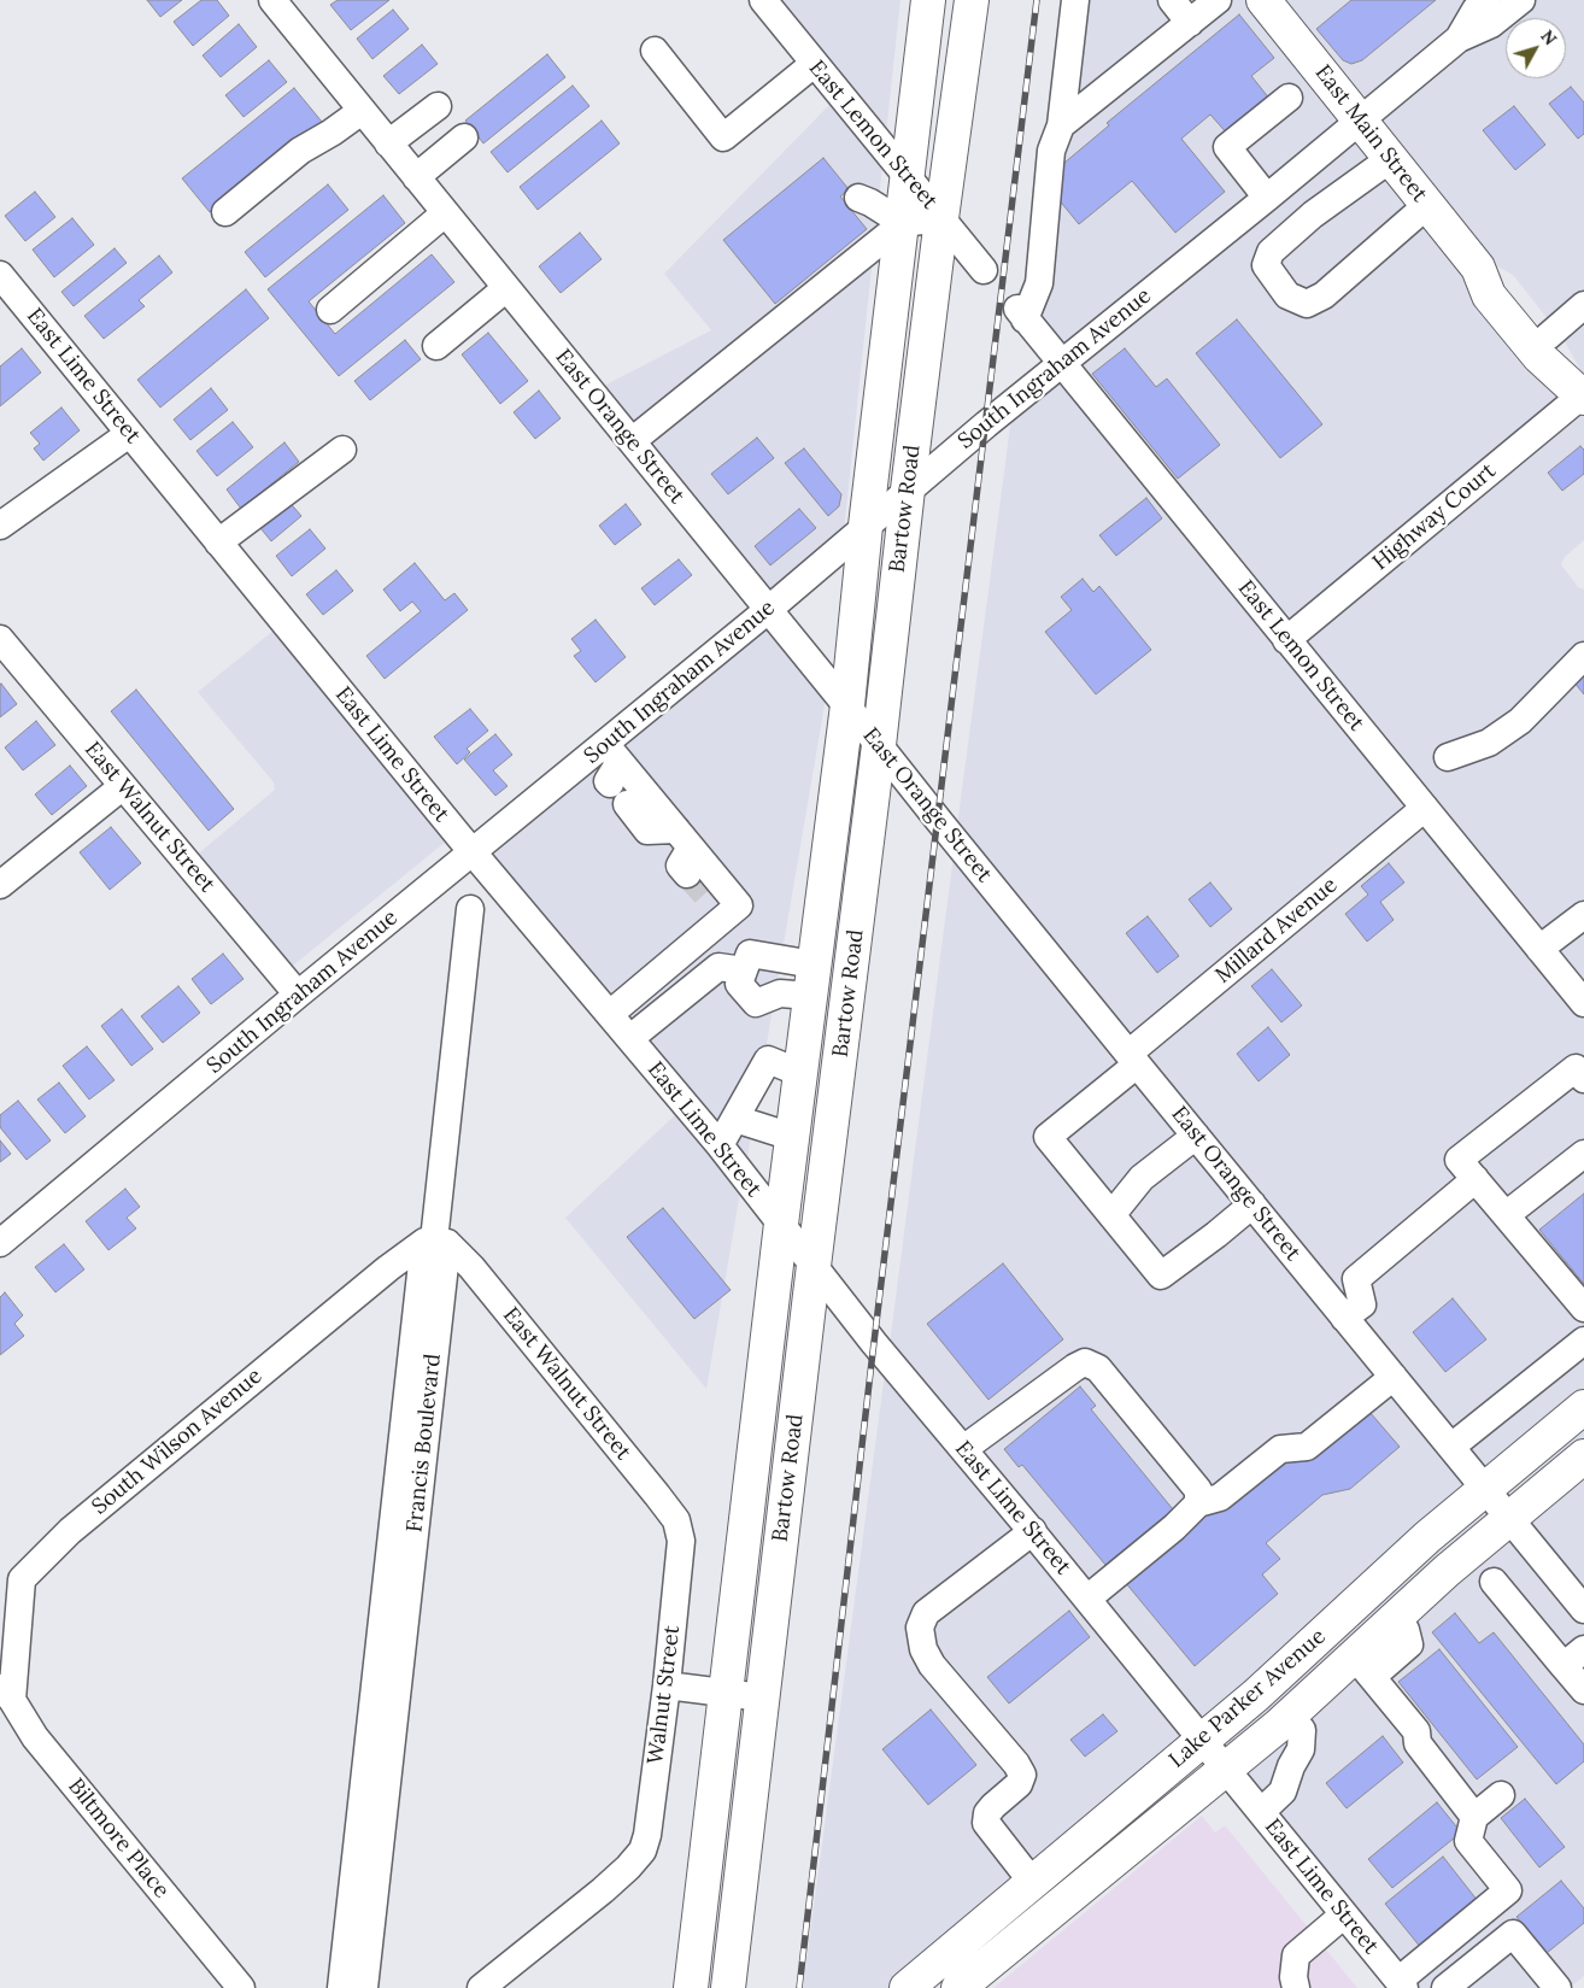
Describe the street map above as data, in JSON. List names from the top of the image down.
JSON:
{
  "streets": {
    "main road": ["East Main Street", "Bartow Road", "Lake Parker Avenue"],
    "street": [
      "East Lemon Street",
      "South Ingraham Avenue",
      "East Lime Street",
      "East Orange Street",
      "Highway Court",
      "East Walnut Street",
      "Millard Avenue",
      "South Wilson Avenue",
      "Francis Boulevard",
      "Walnut Street",
      "Biltmore Place"
    ]
  },
  "crossings": [
    ["East Main Street", "South Ingraham Avenue"],
    ["East Main Street", "Highway Court"],
    ["East Lemon Street", "South Ingraham Avenue"],
    ["East Lemon Street", "Bartow Road"],
    ["East Lemon Street", "Highway Court"],
    ["East Lemon Street", "Millard Avenue"],
    ["South Ingraham Avenue", "East Lime Street"],
    ["South Ingraham Avenue", "East Orange Street"],
    ["South Ingraham Avenue", "Bartow Road"],
    ["South Ingraham Avenue", "East Walnut Street"],
    ["East Lime Street", "Bartow Road"],
    ["East Lime Street", "Lake Parker Avenue"],
    ["East Orange Street", "Bartow Road"],
    ["East Orange Street", "Millard Avenue"],
    ["East Orange Street", "Lake Parker Avenue"],
    ["East Walnut Street", "South Wilson Avenue"],
    ["East Walnut Street", "Francis Boulevard"],
    ["East Walnut Street", "Walnut Street"],
    ["South Wilson Avenue", "Francis Boulevard"],
    ["South Wilson Avenue", "Biltmore Place"]
  ],
  "north": "top right"
}
